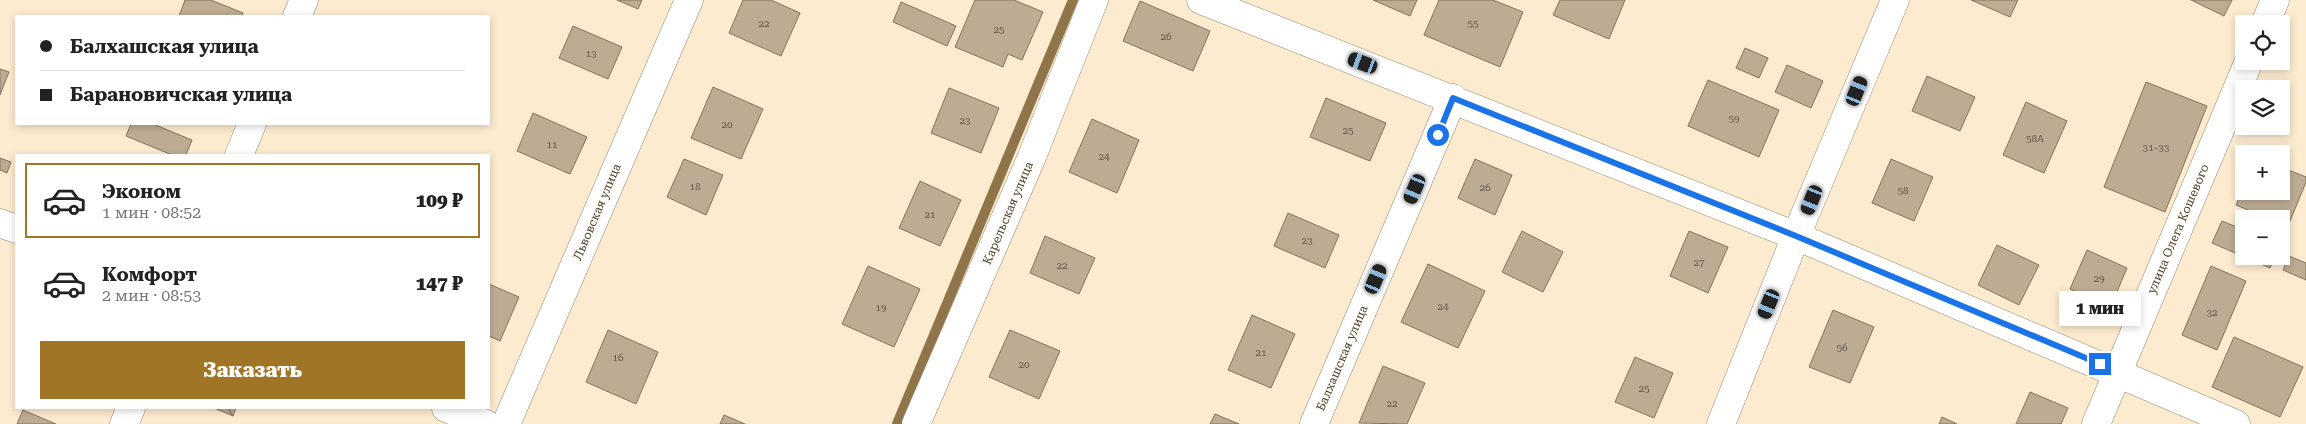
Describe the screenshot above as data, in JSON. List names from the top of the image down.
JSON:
{
  "streets": {
    "street": [
      "Львовская улица",
      "Карельская улица",
      "улица Олега Кошевого",
      "Балхашская улица"
    ]
  },
  "house_numbers": [
    "22",
    "55",
    "25",
    "26",
    "13",
    "59",
    "23",
    "20",
    "25",
    "58А",
    "11",
    "31-33",
    "24",
    "18",
    "26",
    "58",
    "21",
    "23",
    "27",
    "22",
    "29",
    "24",
    "19",
    "32",
    "56",
    "21",
    "16",
    "20",
    "25",
    "22"
  ],
  "page": {
    "map_buttons": ["+", "−"],
    "banner": ["Балхашская улица", "Барановичская улица"],
    "list": [
      {
        "name": "Эконом",
        "note": "1 мин · 08:52",
        "value": "109 ₽"
      },
      {
        "name": "Комфорт",
        "note": "2 мин · 08:53",
        "value": "147 ₽"
      }
    ],
    "bubble": "1 мин",
    "buttons": "Заказать"
  }
}
